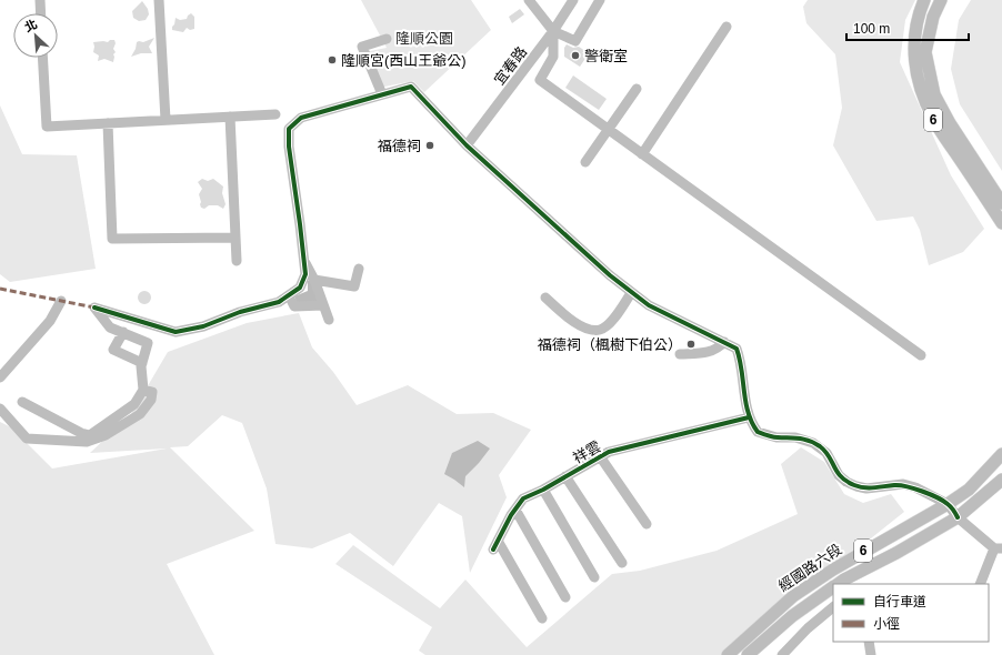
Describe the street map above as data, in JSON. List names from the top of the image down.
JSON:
{
  "streets": {
    "main road": ["6", "經國路六段"],
    "street": ["宜春路", "祥雲"]
  },
  "parks": ["隆順公園"],
  "places": [
    "警衛室",
    "隆順宮(西山王爺公)",
    "福德祠",
    "福德祠（楓樹下伯公）"
  ],
  "legend": ["自行車道", "小徑"],
  "scale_bar": "100 m",
  "north": "top left"
}
